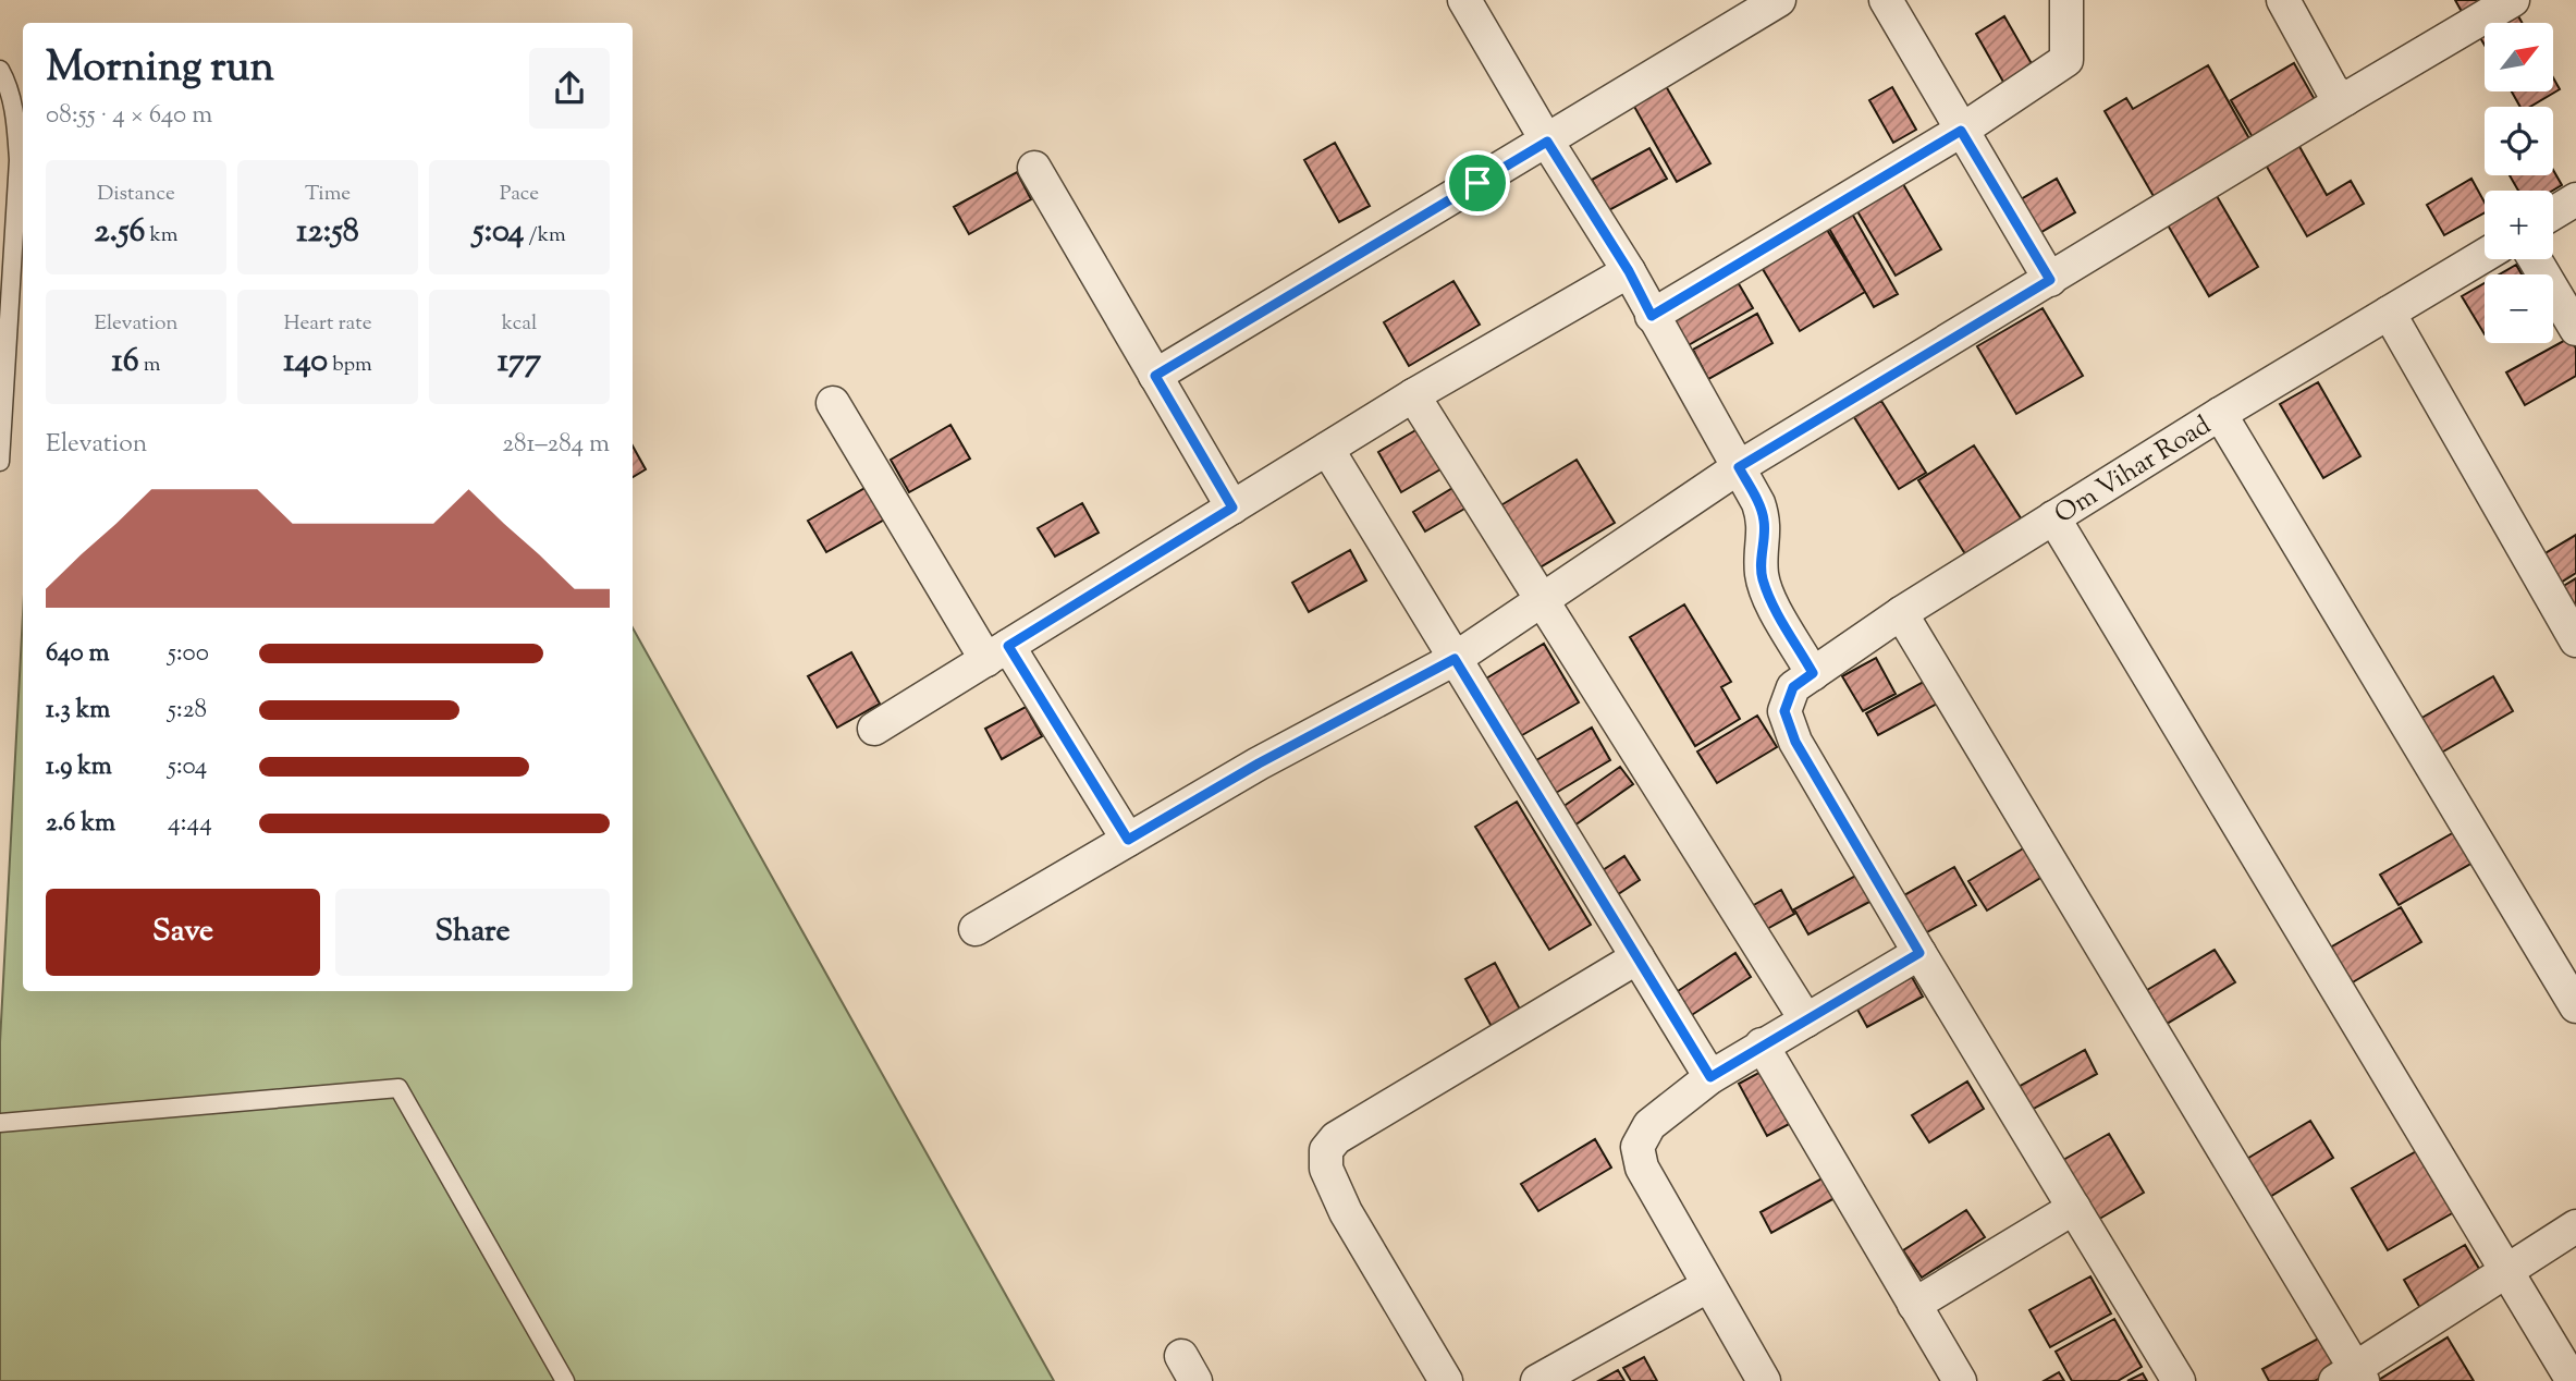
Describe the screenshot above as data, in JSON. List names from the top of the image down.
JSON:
{
  "streets": {
    "street": ["Om Vihar Road"]
  },
  "north": "top right",
  "page": {
    "map_buttons": ["+", "−"],
    "heading": ["Morning run", "08:55 · 4 × 640 m"],
    "stats": [
      ["Distance", "2.56 km"],
      ["Time", "12:58"],
      ["Pace", "5:04 /km"],
      ["Elevation", "16 m"],
      ["Heart rate", "140 bpm"],
      ["kcal", "177"]
    ],
    "chart": ["Elevation", "281–284 m"],
    "list": [
      {
        "name": "640 m",
        "note": "5:00"
      },
      {
        "name": "1.3 km",
        "note": "5:28"
      },
      {
        "name": "1.9 km",
        "note": "5:04"
      },
      {
        "name": "2.6 km",
        "note": "4:44"
      }
    ],
    "buttons": ["Save", "Share"]
  }
}
